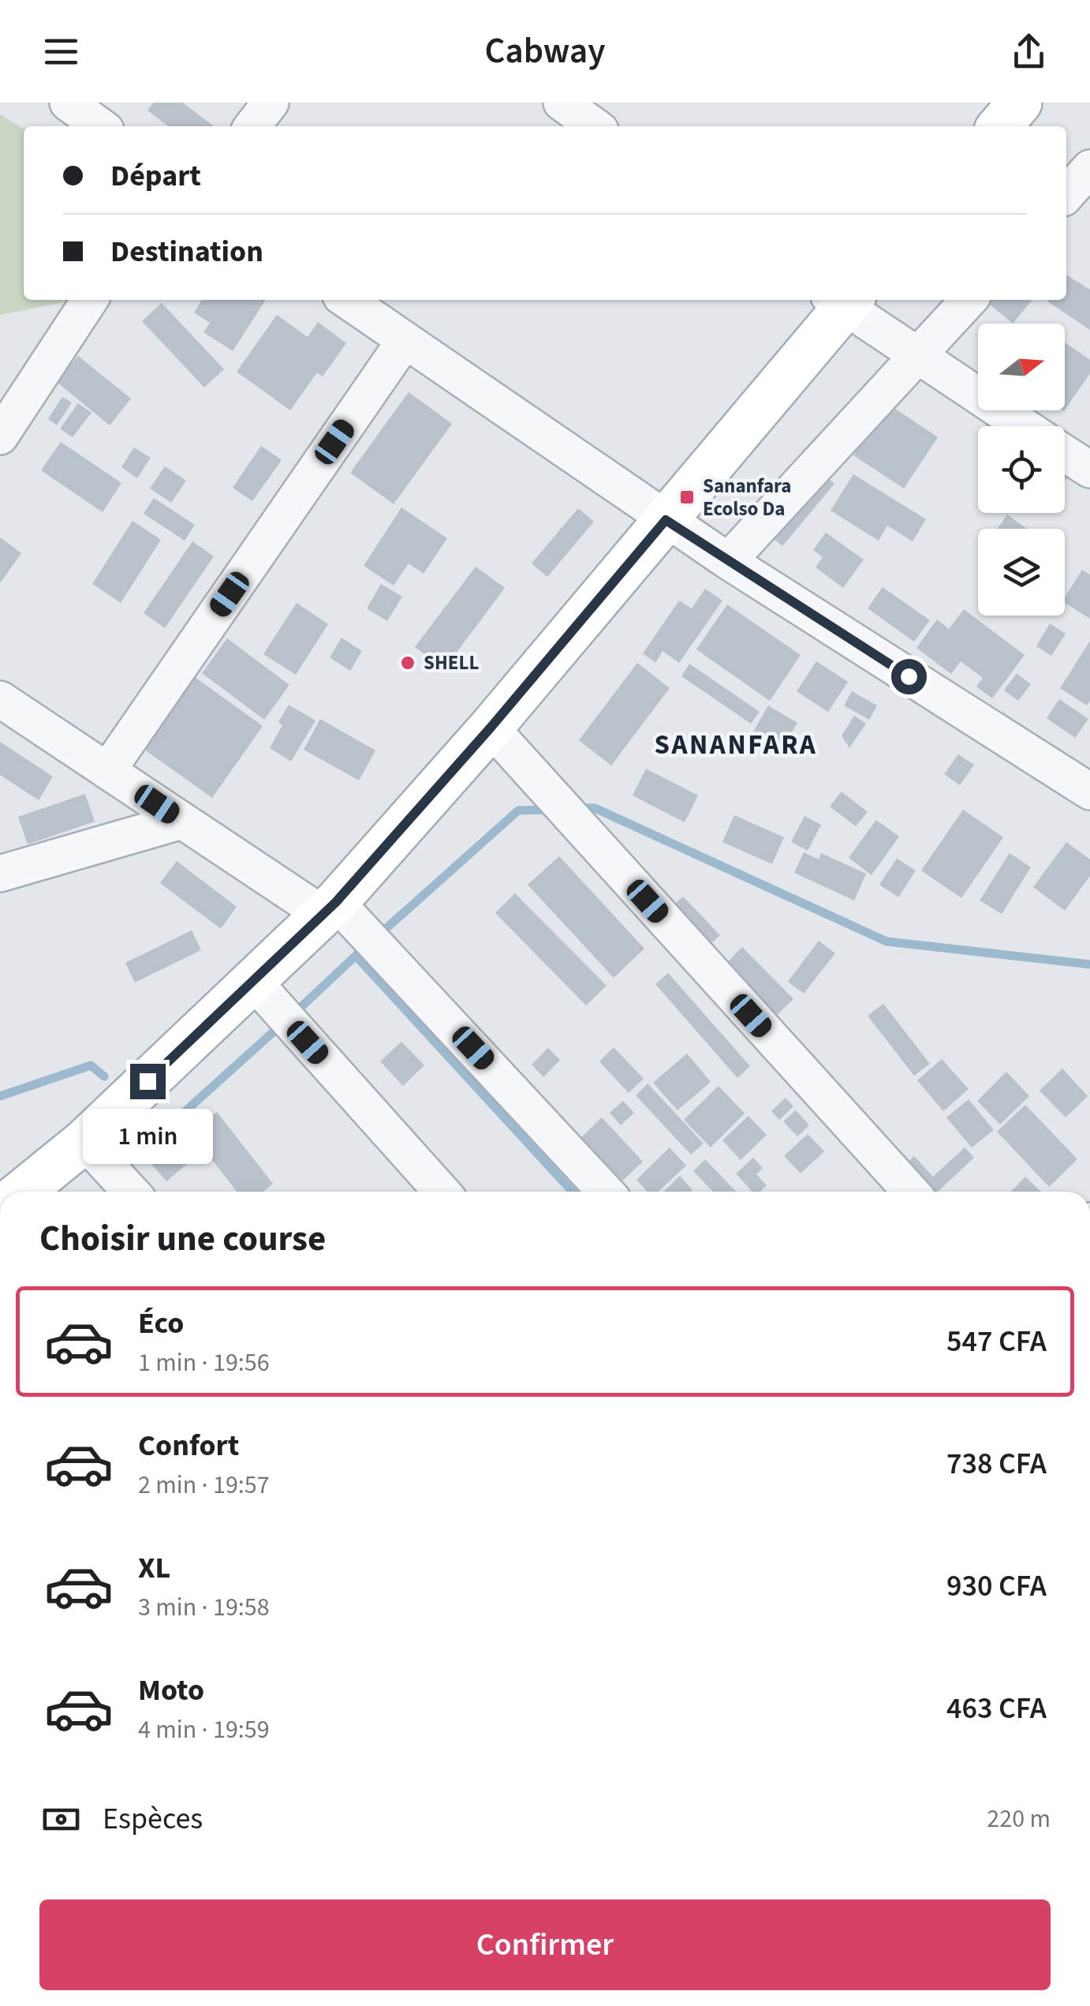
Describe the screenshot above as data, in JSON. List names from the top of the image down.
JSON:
{
  "districts": ["SANANFARA"],
  "places": {
    "transit": ["Sananfara Ecolso Da"],
    "other": ["SHELL"]
  },
  "north": "right",
  "page": {
    "header": "Cabway",
    "banner": ["Départ", "Destination"],
    "bubble": "1 min",
    "heading": "Choisir une course",
    "list": [
      {
        "name": "Éco",
        "note": "1 min · 19:56",
        "value": "547 CFA"
      },
      {
        "name": "Confort",
        "note": "2 min · 19:57",
        "value": "738 CFA"
      },
      {
        "name": "XL",
        "note": "3 min · 19:58",
        "value": "930 CFA"
      },
      {
        "name": "Moto",
        "note": "4 min · 19:59",
        "value": "463 CFA"
      }
    ],
    "pay": ["Espèces", "220 m"],
    "buttons": "Confirmer"
  }
}
